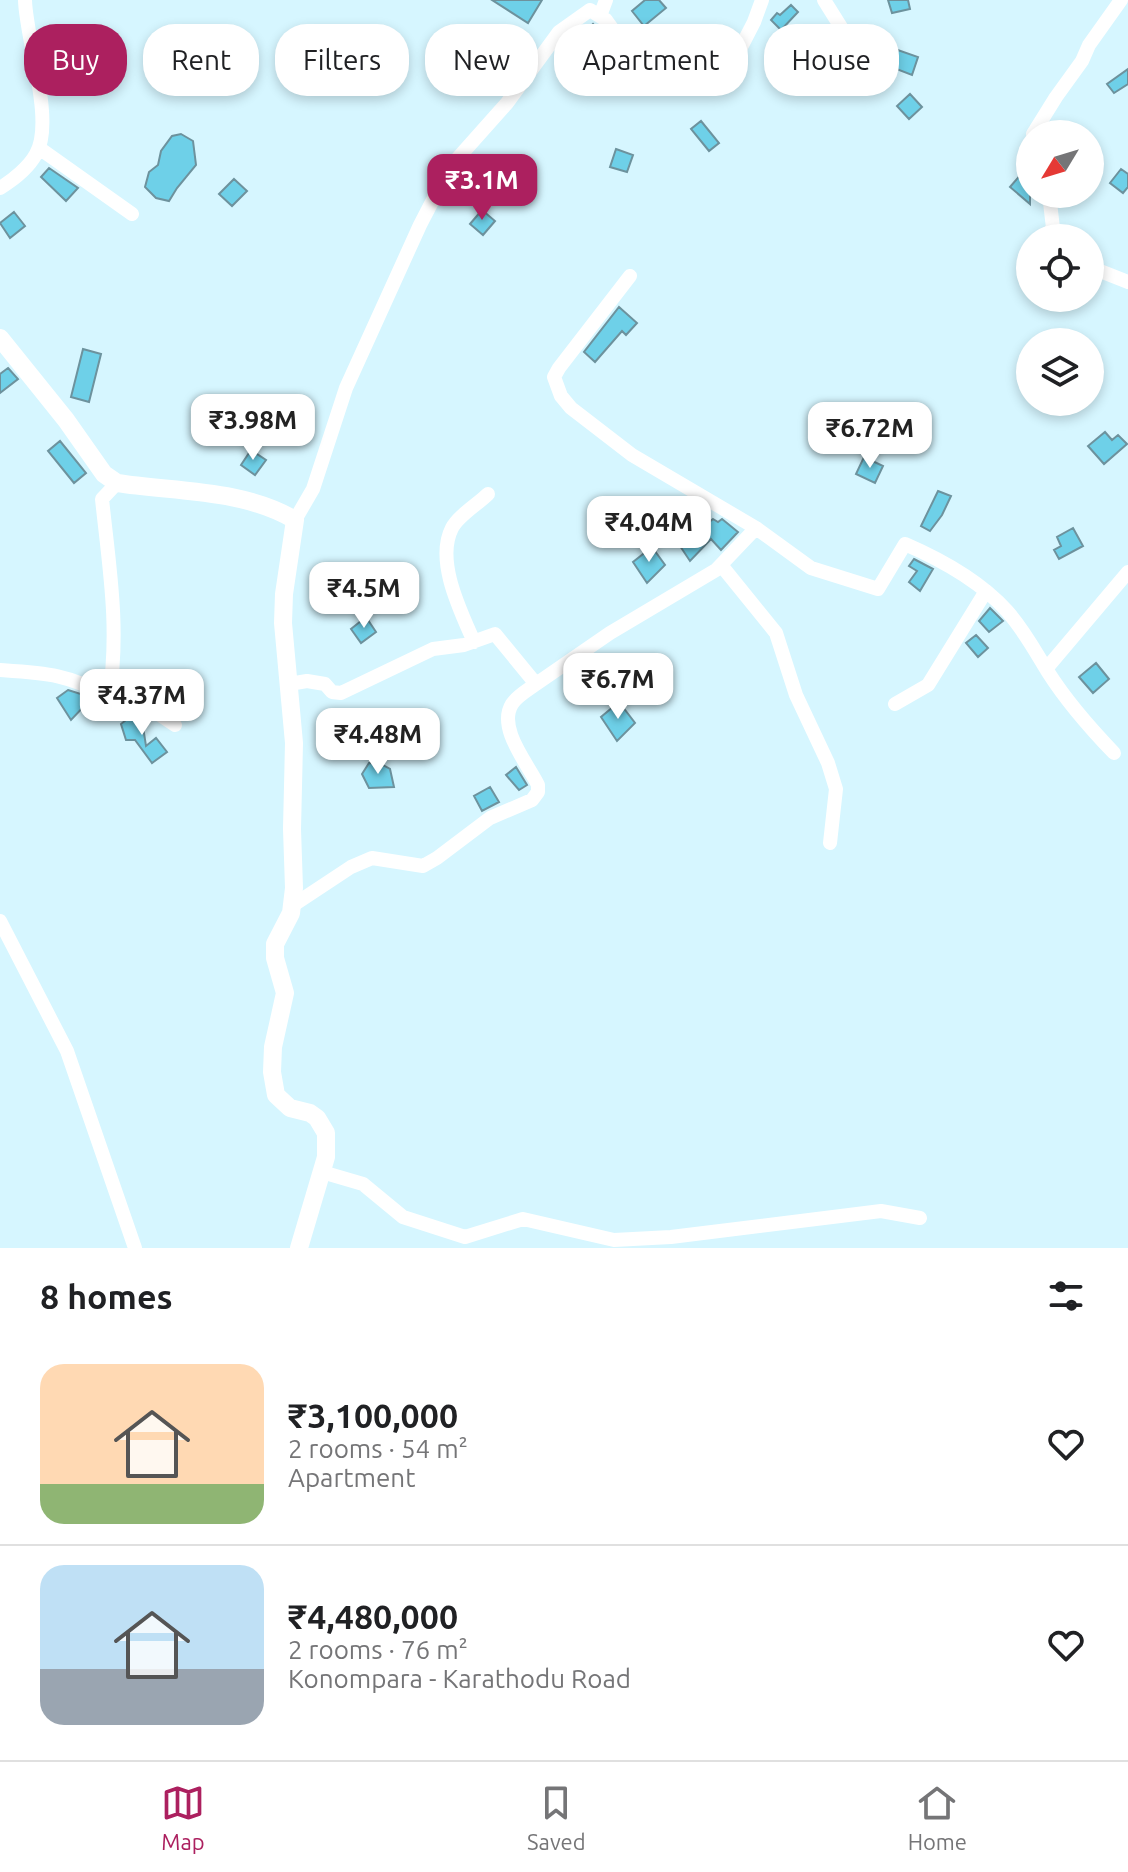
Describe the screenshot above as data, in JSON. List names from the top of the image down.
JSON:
{
  "north": "bottom left",
  "page": {
    "chip": [
      "Buy",
      "Rent",
      "Filters",
      "New",
      "Apartment",
      "House"
    ],
    "price": [
      "₹3.1M",
      "₹3.98M",
      "₹6.72M",
      "₹4.04M",
      "₹4.5M",
      "₹6.7M",
      "₹4.37M",
      "₹4.48M"
    ],
    "heading": "8 homes",
    "list": [
      {
        "name": "₹3,100,000",
        "note": "2 rooms · 54 m² · Apartment"
      },
      {
        "name": "₹4,480,000",
        "note": "2 rooms · 76 m² · Konompara - Karathodu Road"
      }
    ],
    "tabs": ["Map", "Saved", "Home"]
  }
}
